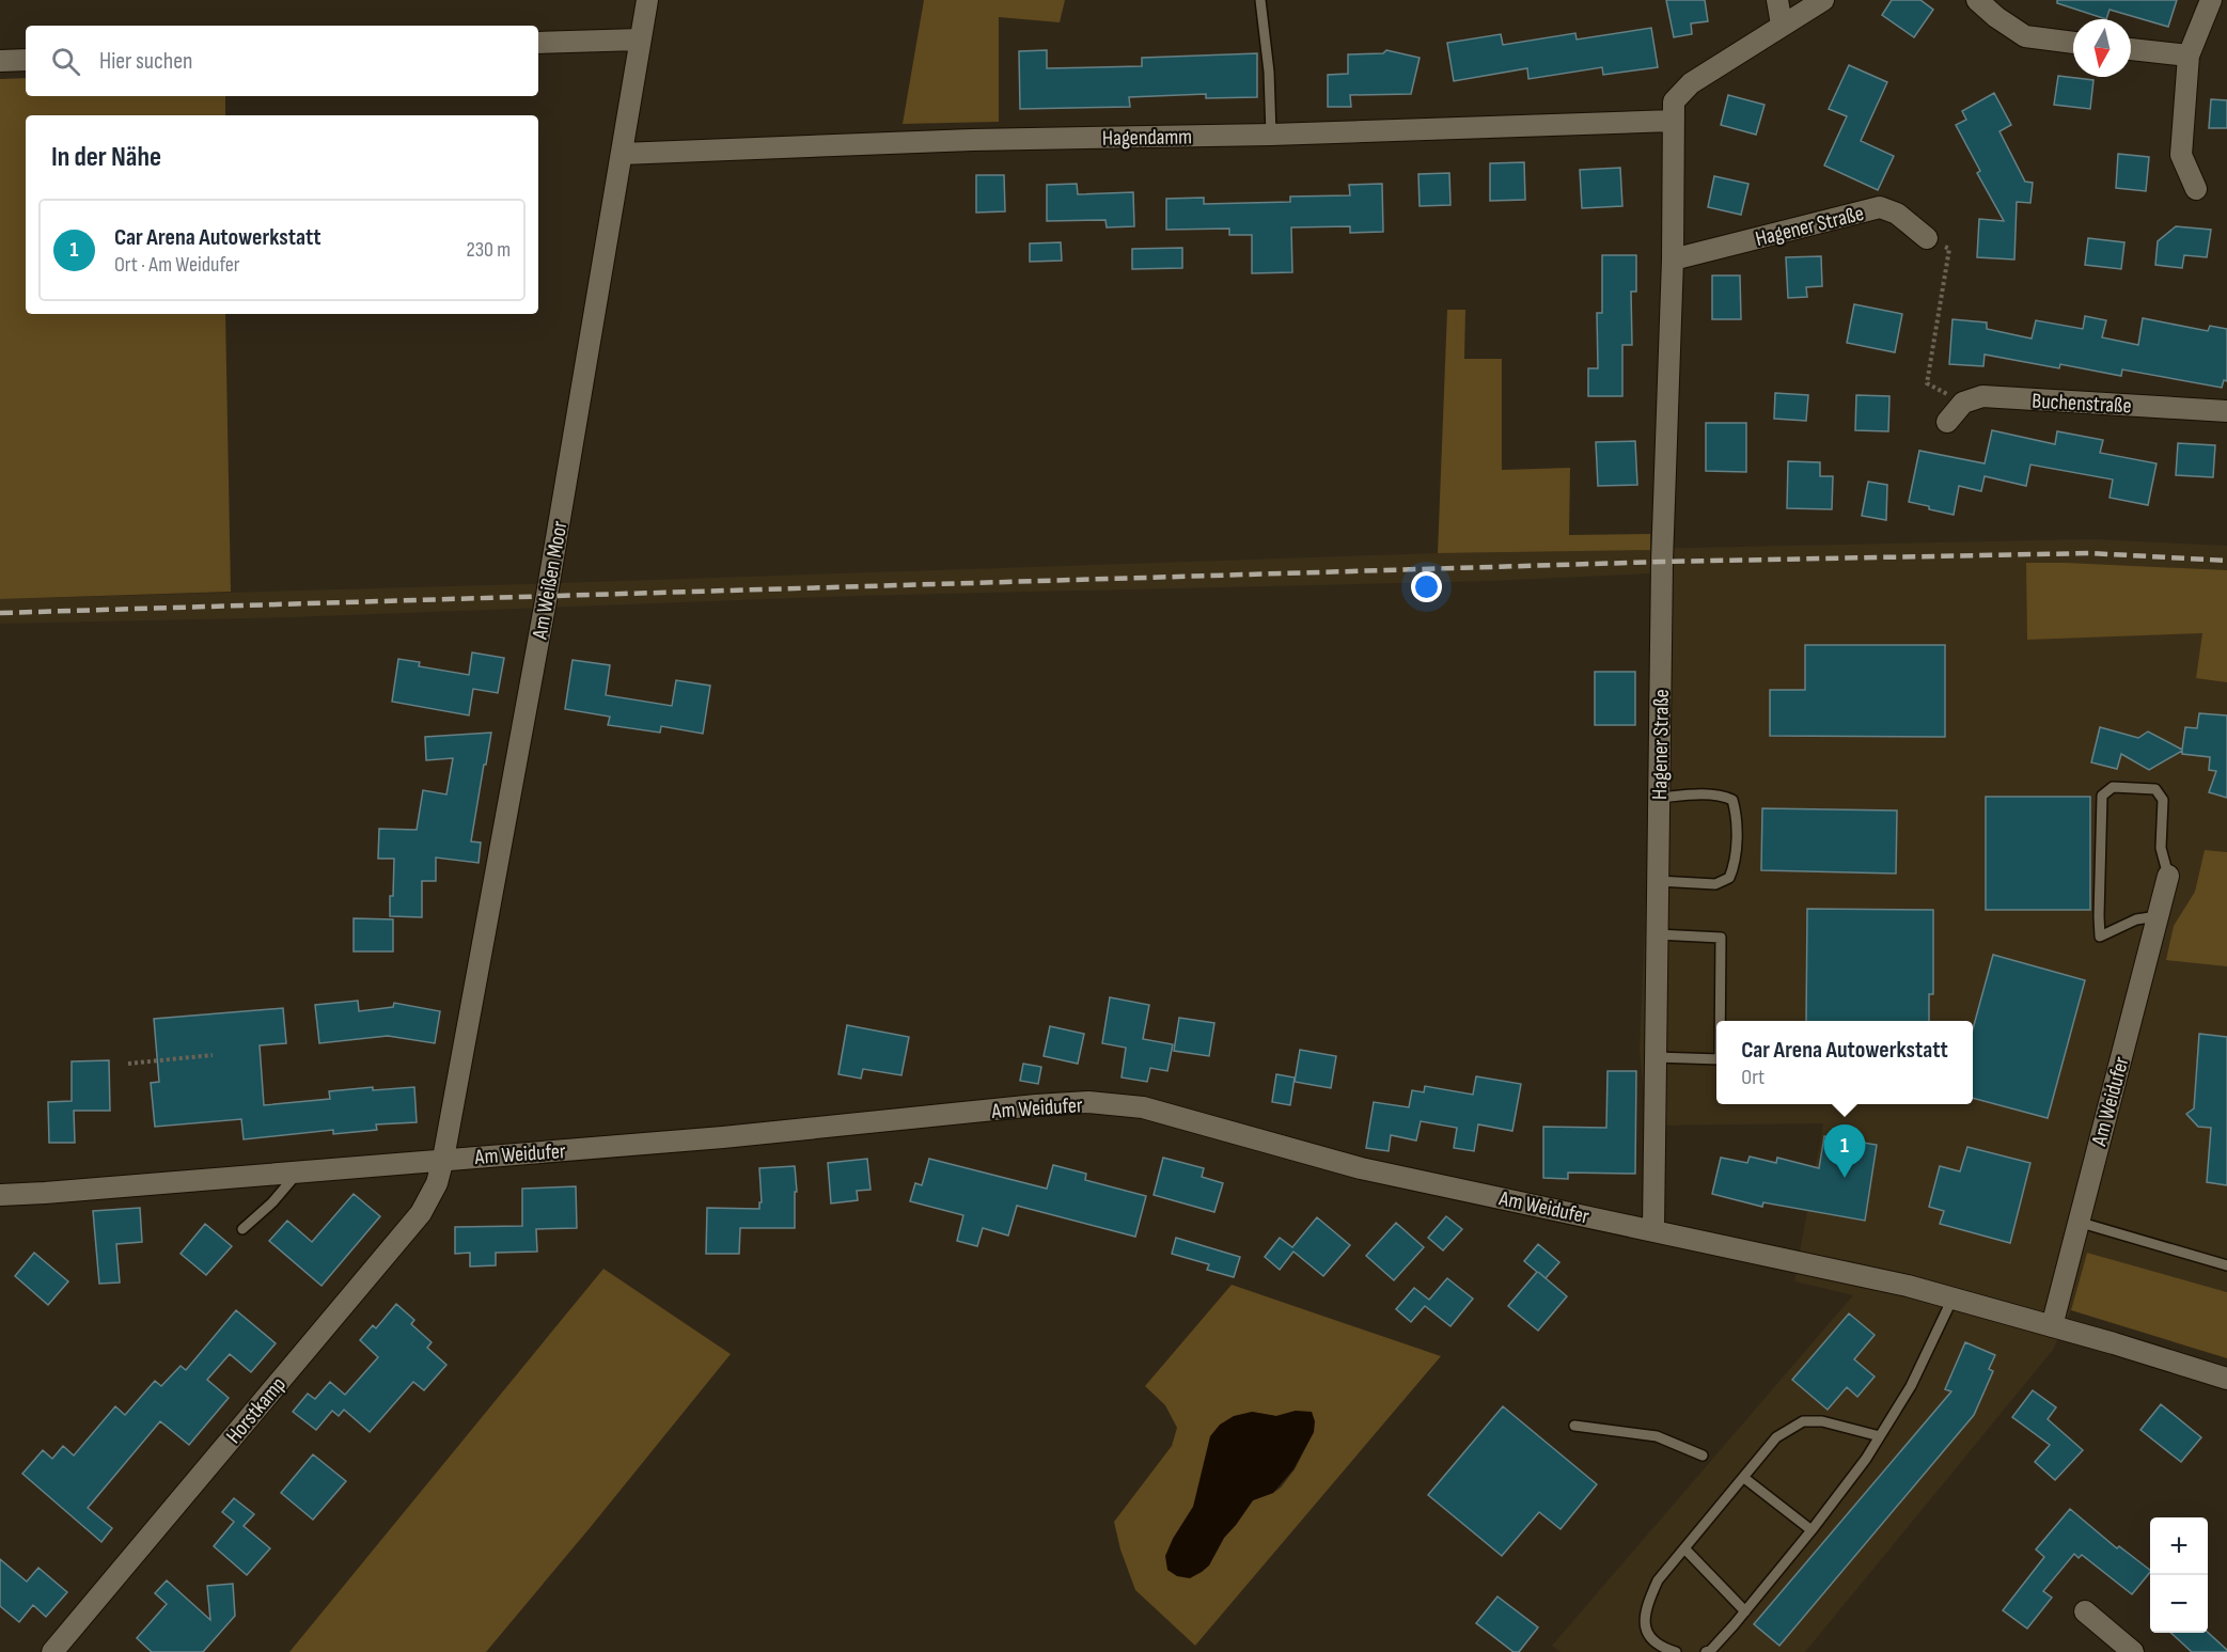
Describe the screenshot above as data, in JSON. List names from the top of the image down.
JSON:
{
  "streets": {
    "street": [
      "Hagendamm",
      "Hagener Straße",
      "Buchenstraße",
      "Am Weißen Moor",
      "Am Weidufer",
      "Horstkamp"
    ]
  },
  "crossings": [
    ["Hagendamm", "Hagener Straße"],
    ["Hagendamm", "Am Weißen Moor"],
    ["Hagener Straße", "Am Weidufer"],
    ["Am Weißen Moor", "Am Weidufer"],
    ["Am Weißen Moor", "Horstkamp"],
    ["Am Weidufer", "Horstkamp"]
  ],
  "north": "bottom",
  "page": {
    "search": "Hier suchen",
    "heading": "In der Nähe",
    "list": [
      {
        "mark": "1",
        "name": "Car Arena Autowerkstatt",
        "note": "Ort · Am Weidufer",
        "value": "230 m"
      }
    ],
    "popup": ["Car Arena Autowerkstatt", "Ort"],
    "pins": "1",
    "map_buttons": ["+", "−"]
  }
}
